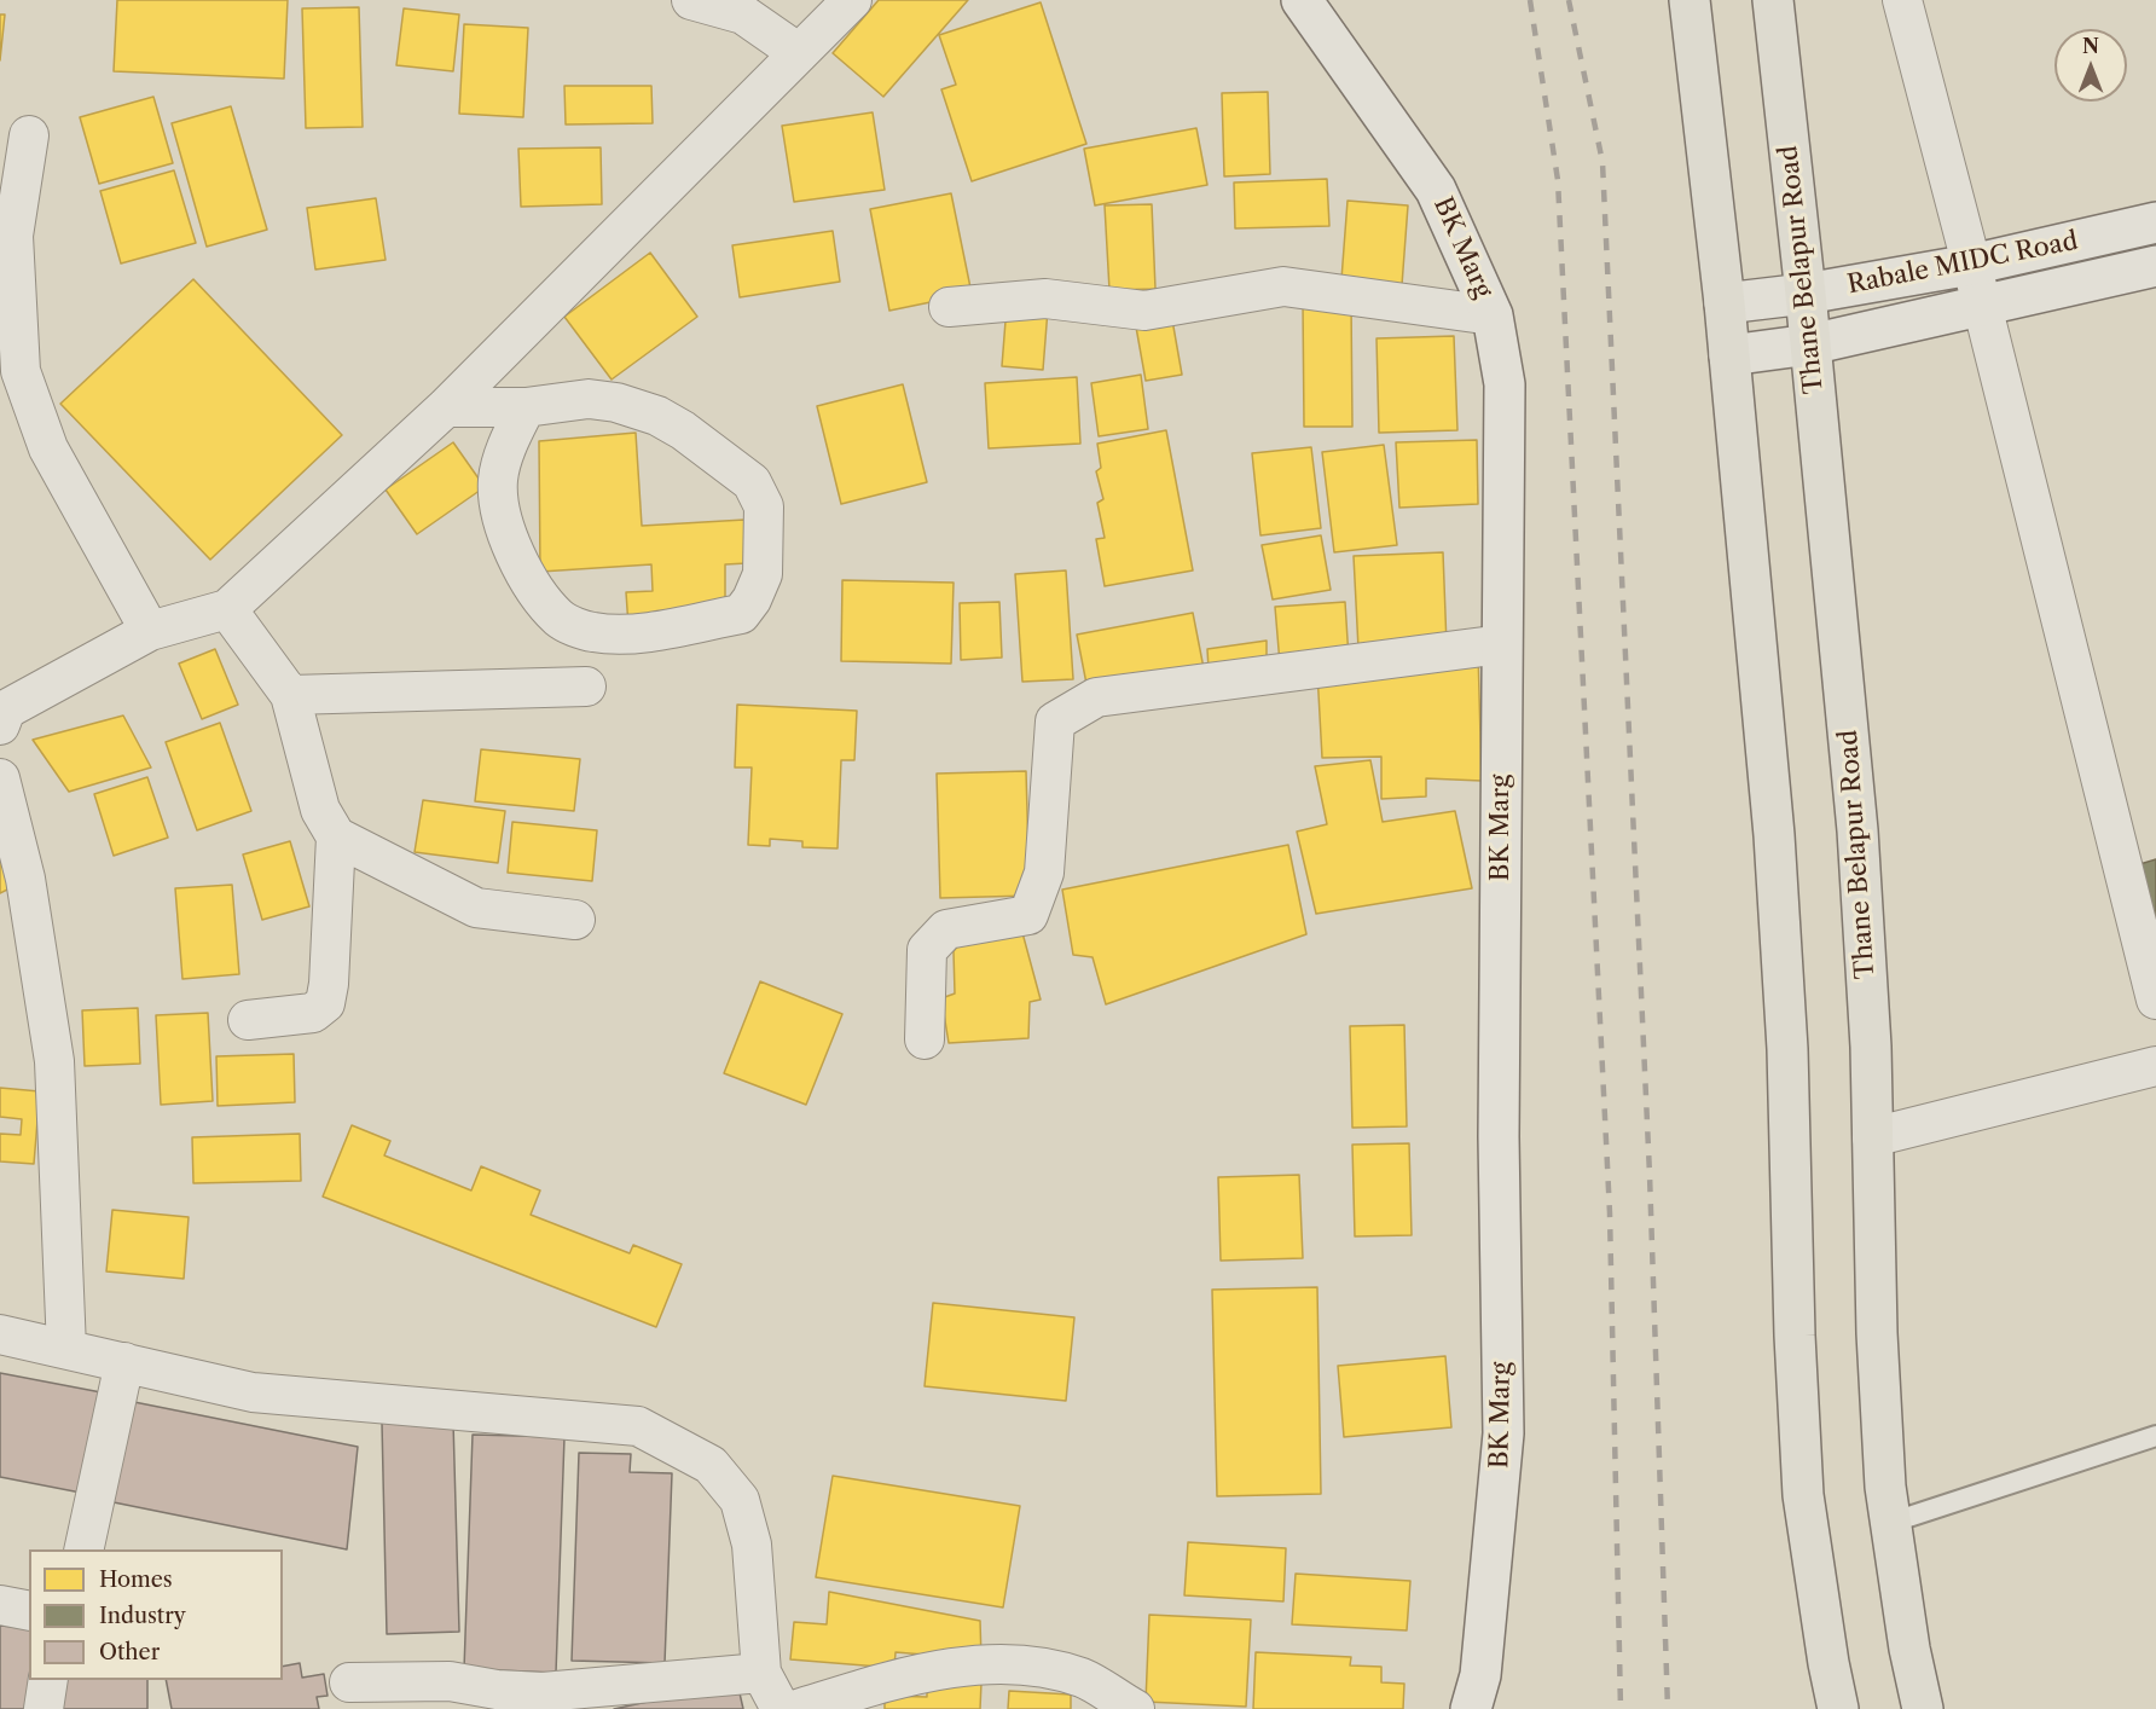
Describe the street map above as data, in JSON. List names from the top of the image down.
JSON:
{
  "streets": {
    "main road": ["Thane Belapur Road"],
    "street": ["BK Marg", "Rabale MIDC Road"]
  },
  "crossings": [
    ["Rabale MIDC Road", "Thane Belapur Road"]
  ],
  "legend": ["Homes", "Industry", "Other"],
  "north": "top"
}
